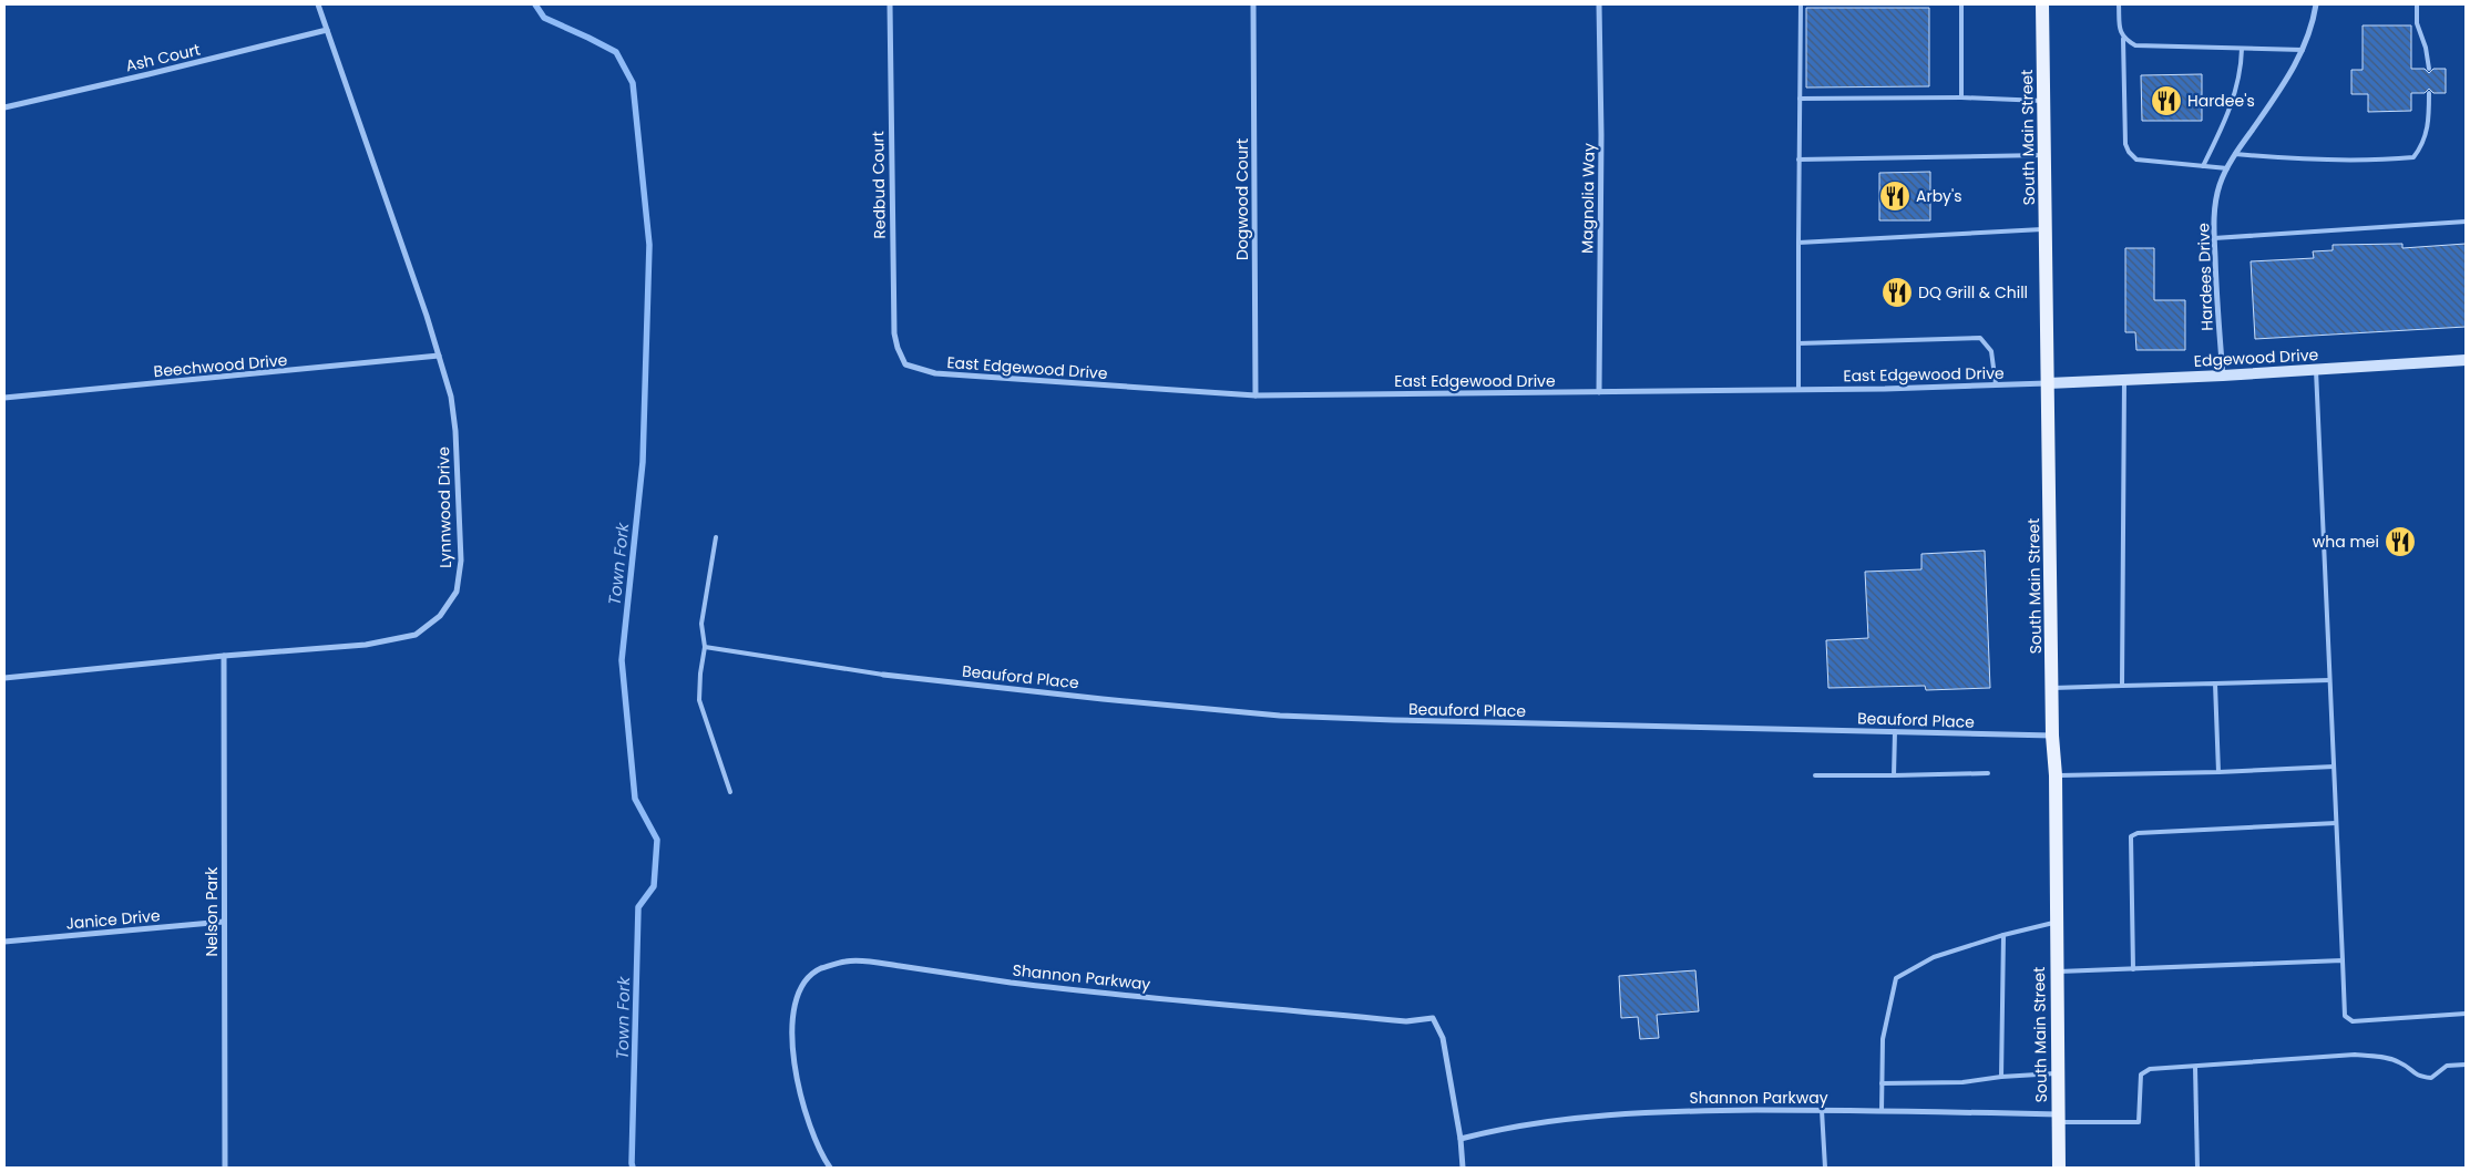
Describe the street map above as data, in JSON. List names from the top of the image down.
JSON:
{
  "streets": {
    "main road": ["South Main Street"],
    "street": [
      "Ash Court",
      "Redbud Court",
      "Magnolia Way",
      "Dogwood Court",
      "Hardees Drive",
      "Edgewood Drive",
      "Beechwood Drive",
      "East Edgewood Drive",
      "Lynnwood Drive",
      "Beauford Place",
      "Nelson Park",
      "Janice Drive",
      "Shannon Parkway"
    ]
  },
  "crossings": [
    ["Ash Court", "Lynnwood Drive"],
    ["South Main Street", "Edgewood Drive"],
    ["South Main Street", "East Edgewood Drive"],
    ["South Main Street", "Beauford Place"],
    ["South Main Street", "Shannon Parkway"],
    ["Redbud Court", "East Edgewood Drive"],
    ["Magnolia Way", "East Edgewood Drive"],
    ["Dogwood Court", "East Edgewood Drive"],
    ["Hardees Drive", "Edgewood Drive"],
    ["Edgewood Drive", "East Edgewood Drive"],
    ["Beechwood Drive", "Lynnwood Drive"],
    ["Lynnwood Drive", "Nelson Park"],
    ["Nelson Park", "Janice Drive"]
  ],
  "water": ["Town Fork"],
  "places": {
    "restaurant": [
      "Hardee's",
      "Arby's",
      "DQ Grill & Chill",
      "wha mei"
    ]
  }
}
